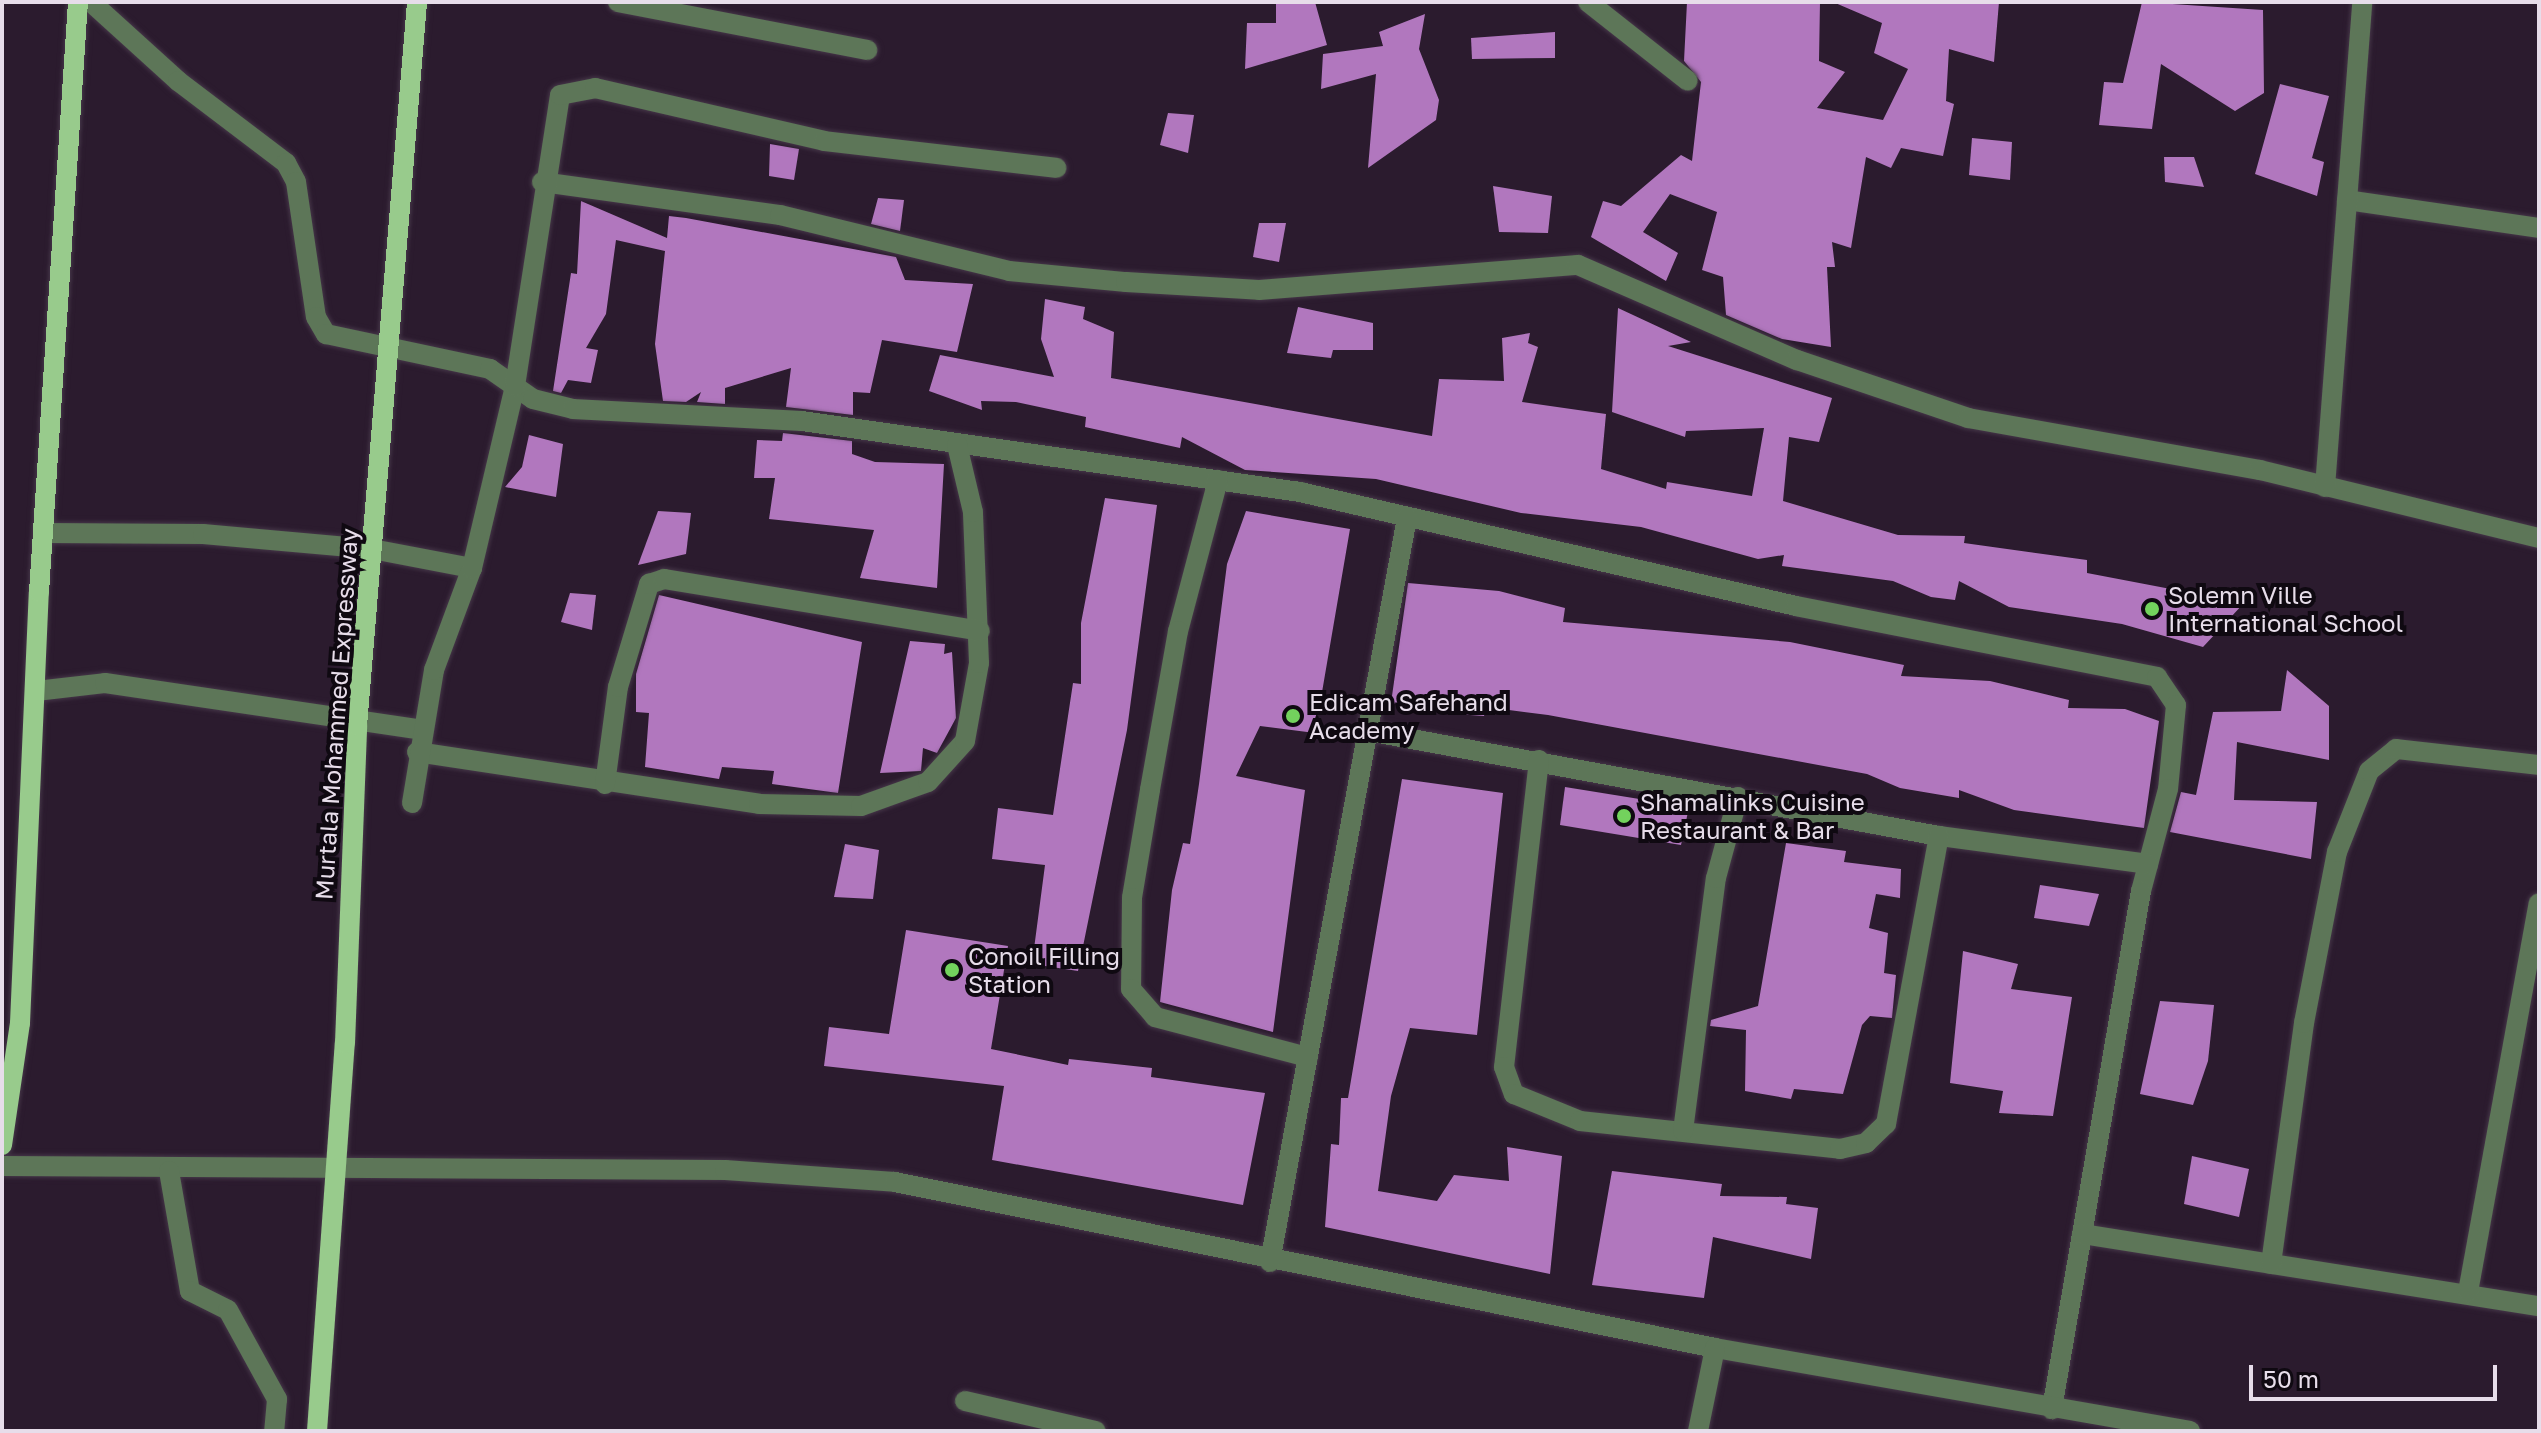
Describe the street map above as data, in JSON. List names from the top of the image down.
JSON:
{
  "streets": {
    "main road": ["Murtala Mohammed Expressway"]
  },
  "places": [
    "Solemn Ville International School",
    "Edicam Safehand Academy",
    "Shamalinks Cuisine Restaurant & Bar",
    "Conoil Filling Station"
  ],
  "scale_bar": "50 m"
}
